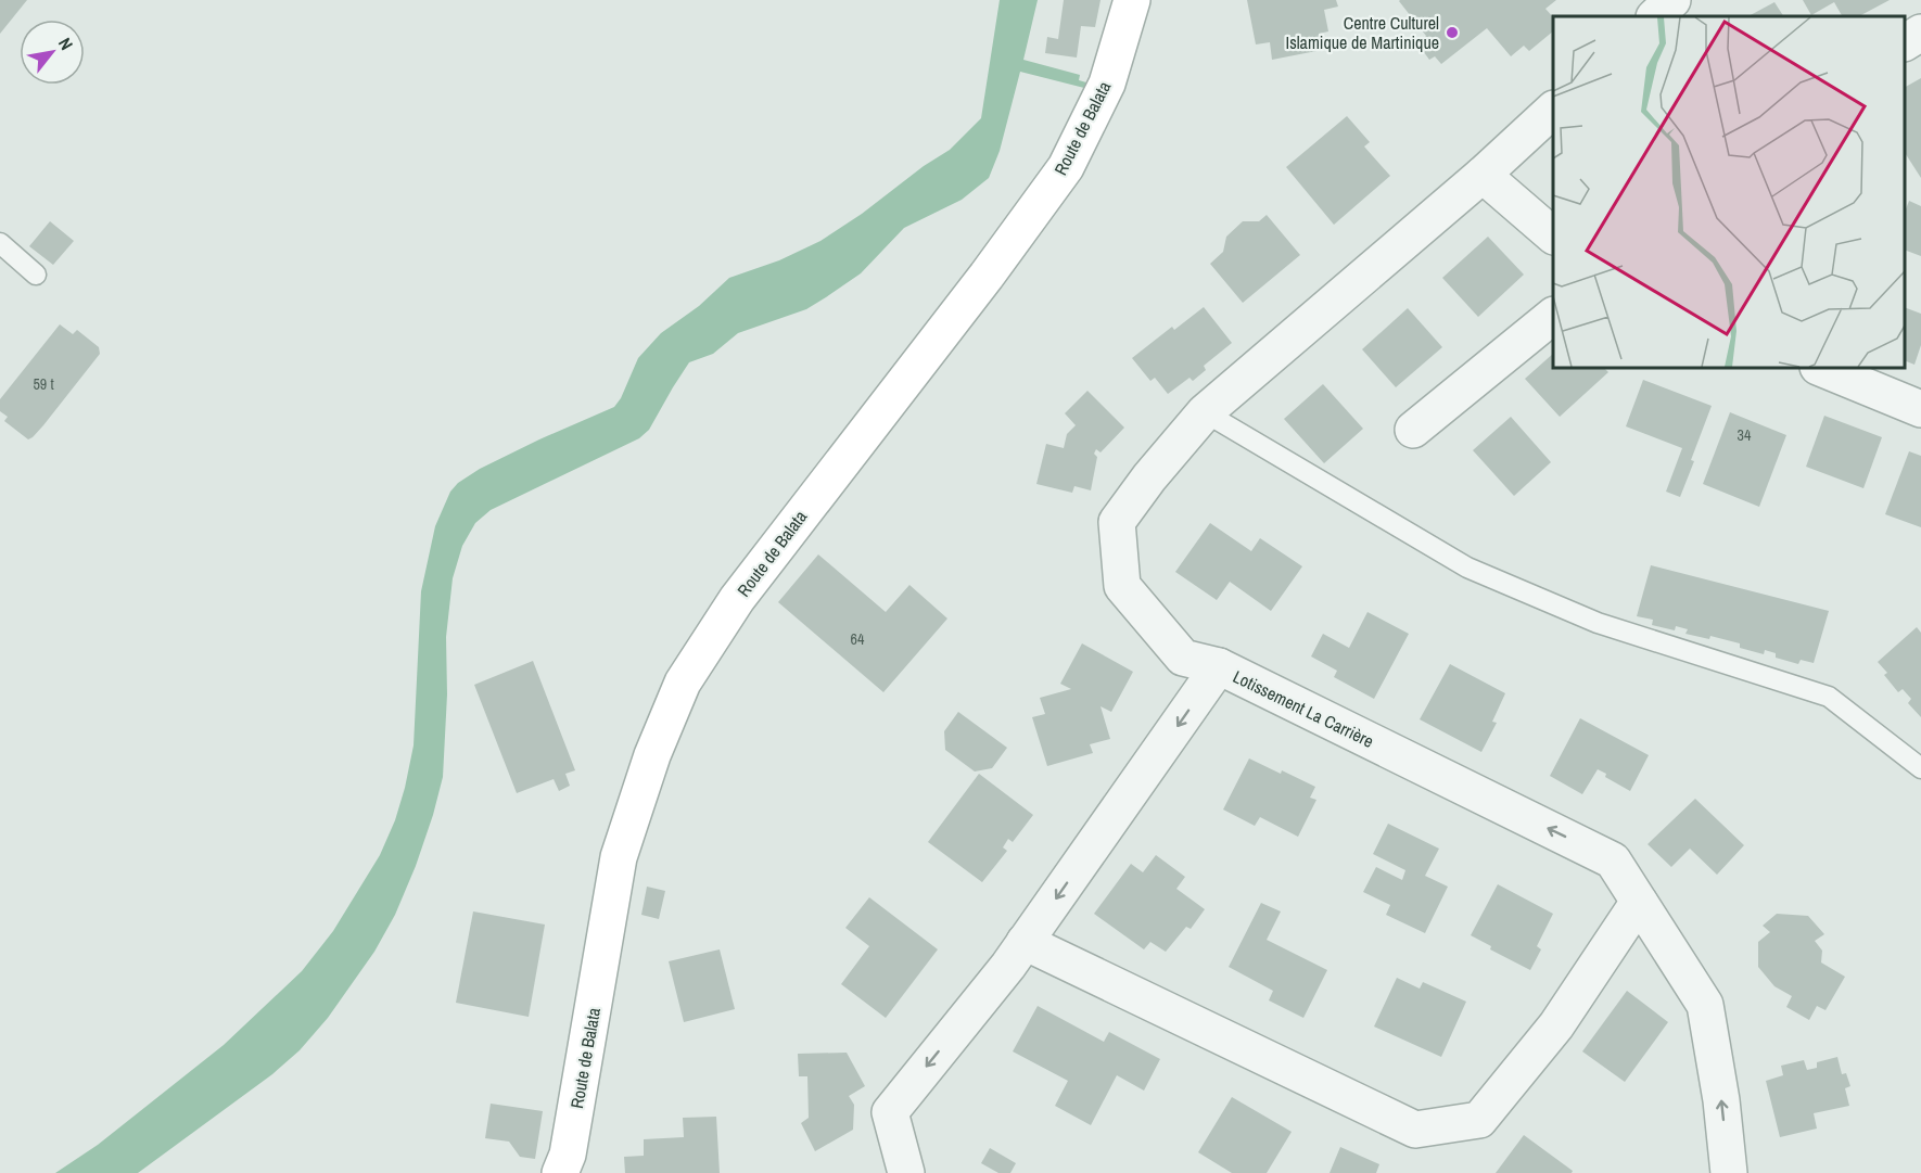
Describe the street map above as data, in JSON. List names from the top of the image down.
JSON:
{
  "streets": {
    "main road": ["Route de Balata"],
    "street": ["Lotissement La Carrière"]
  },
  "places": ["Centre Culturel Islamique de Martinique"],
  "house_numbers": ["59 t", "34", "64"],
  "north": "top right"
}
